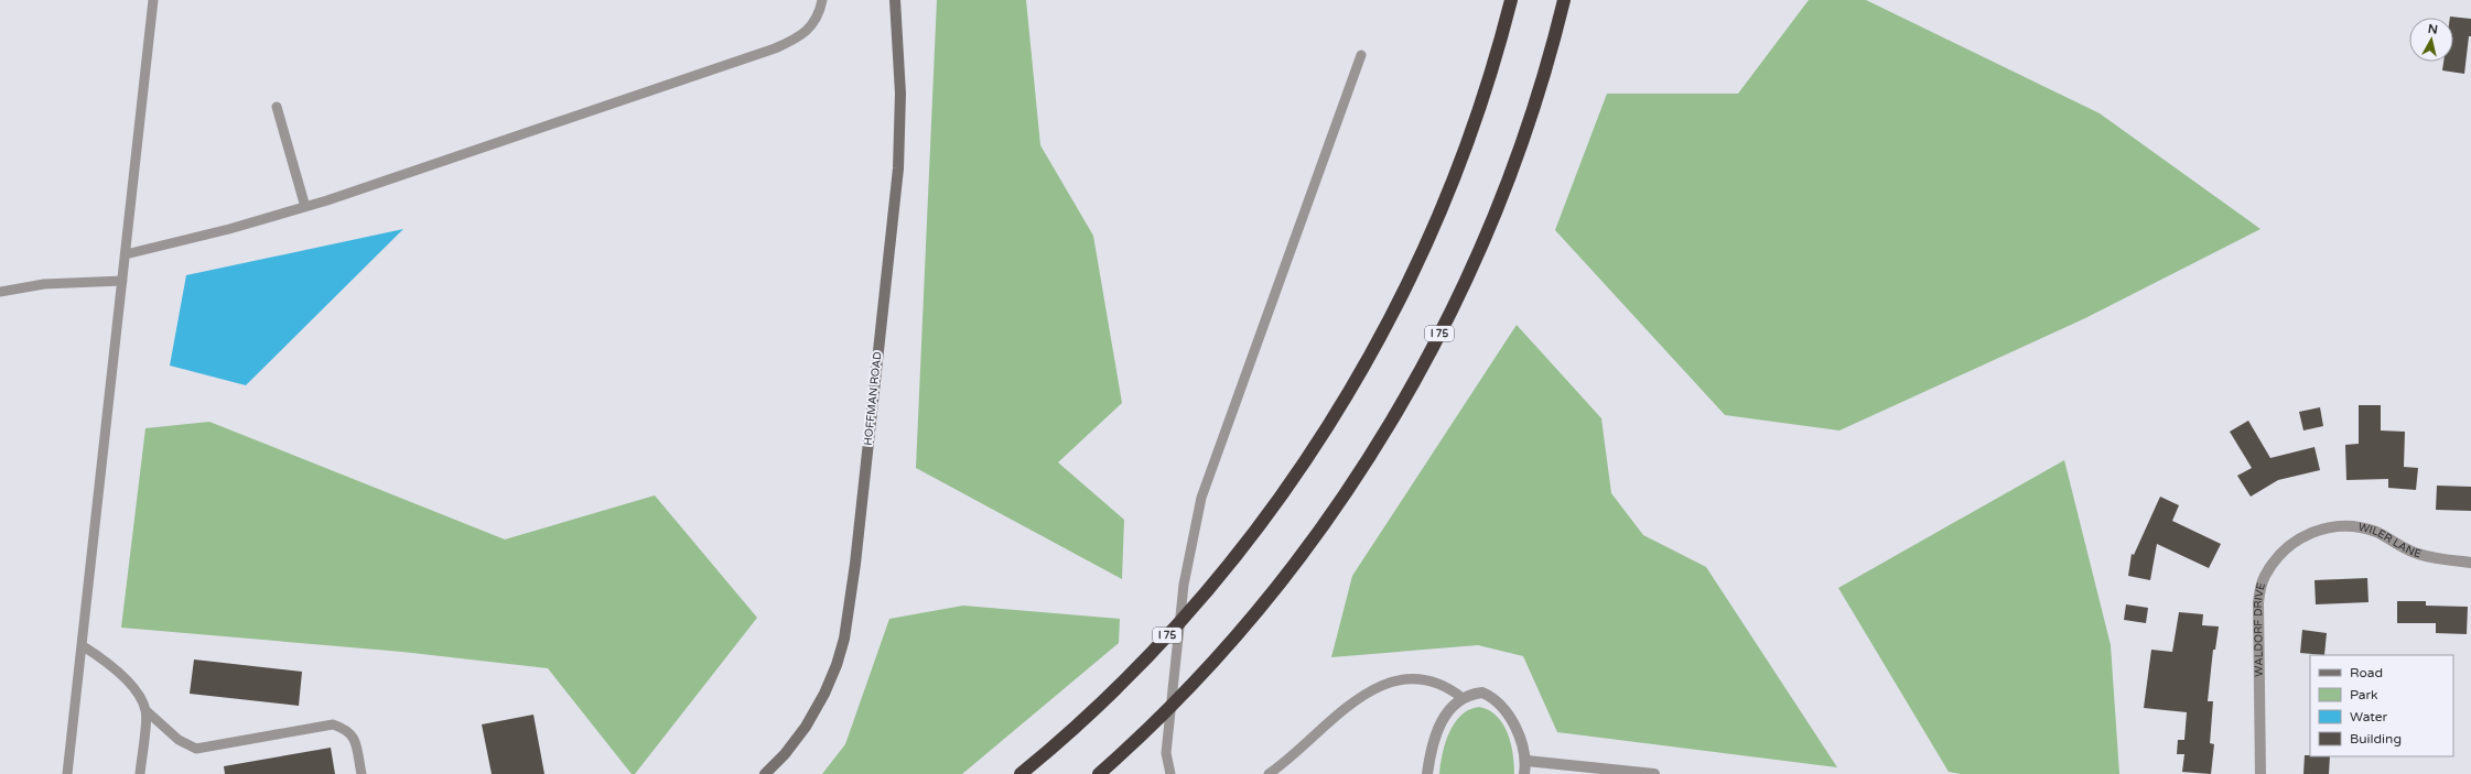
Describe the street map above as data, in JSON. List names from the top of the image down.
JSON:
{
  "streets": {
    "highway": ["I 75"],
    "street": ["HOFFMAN ROAD", "WILER LANE", "WALDORF DRIVE"]
  },
  "crossings": [
    ["WILER LANE", "WALDORF DRIVE"]
  ],
  "legend": [
    "Road",
    "Park",
    "Water",
    "Building"
  ],
  "north": "top"
}
